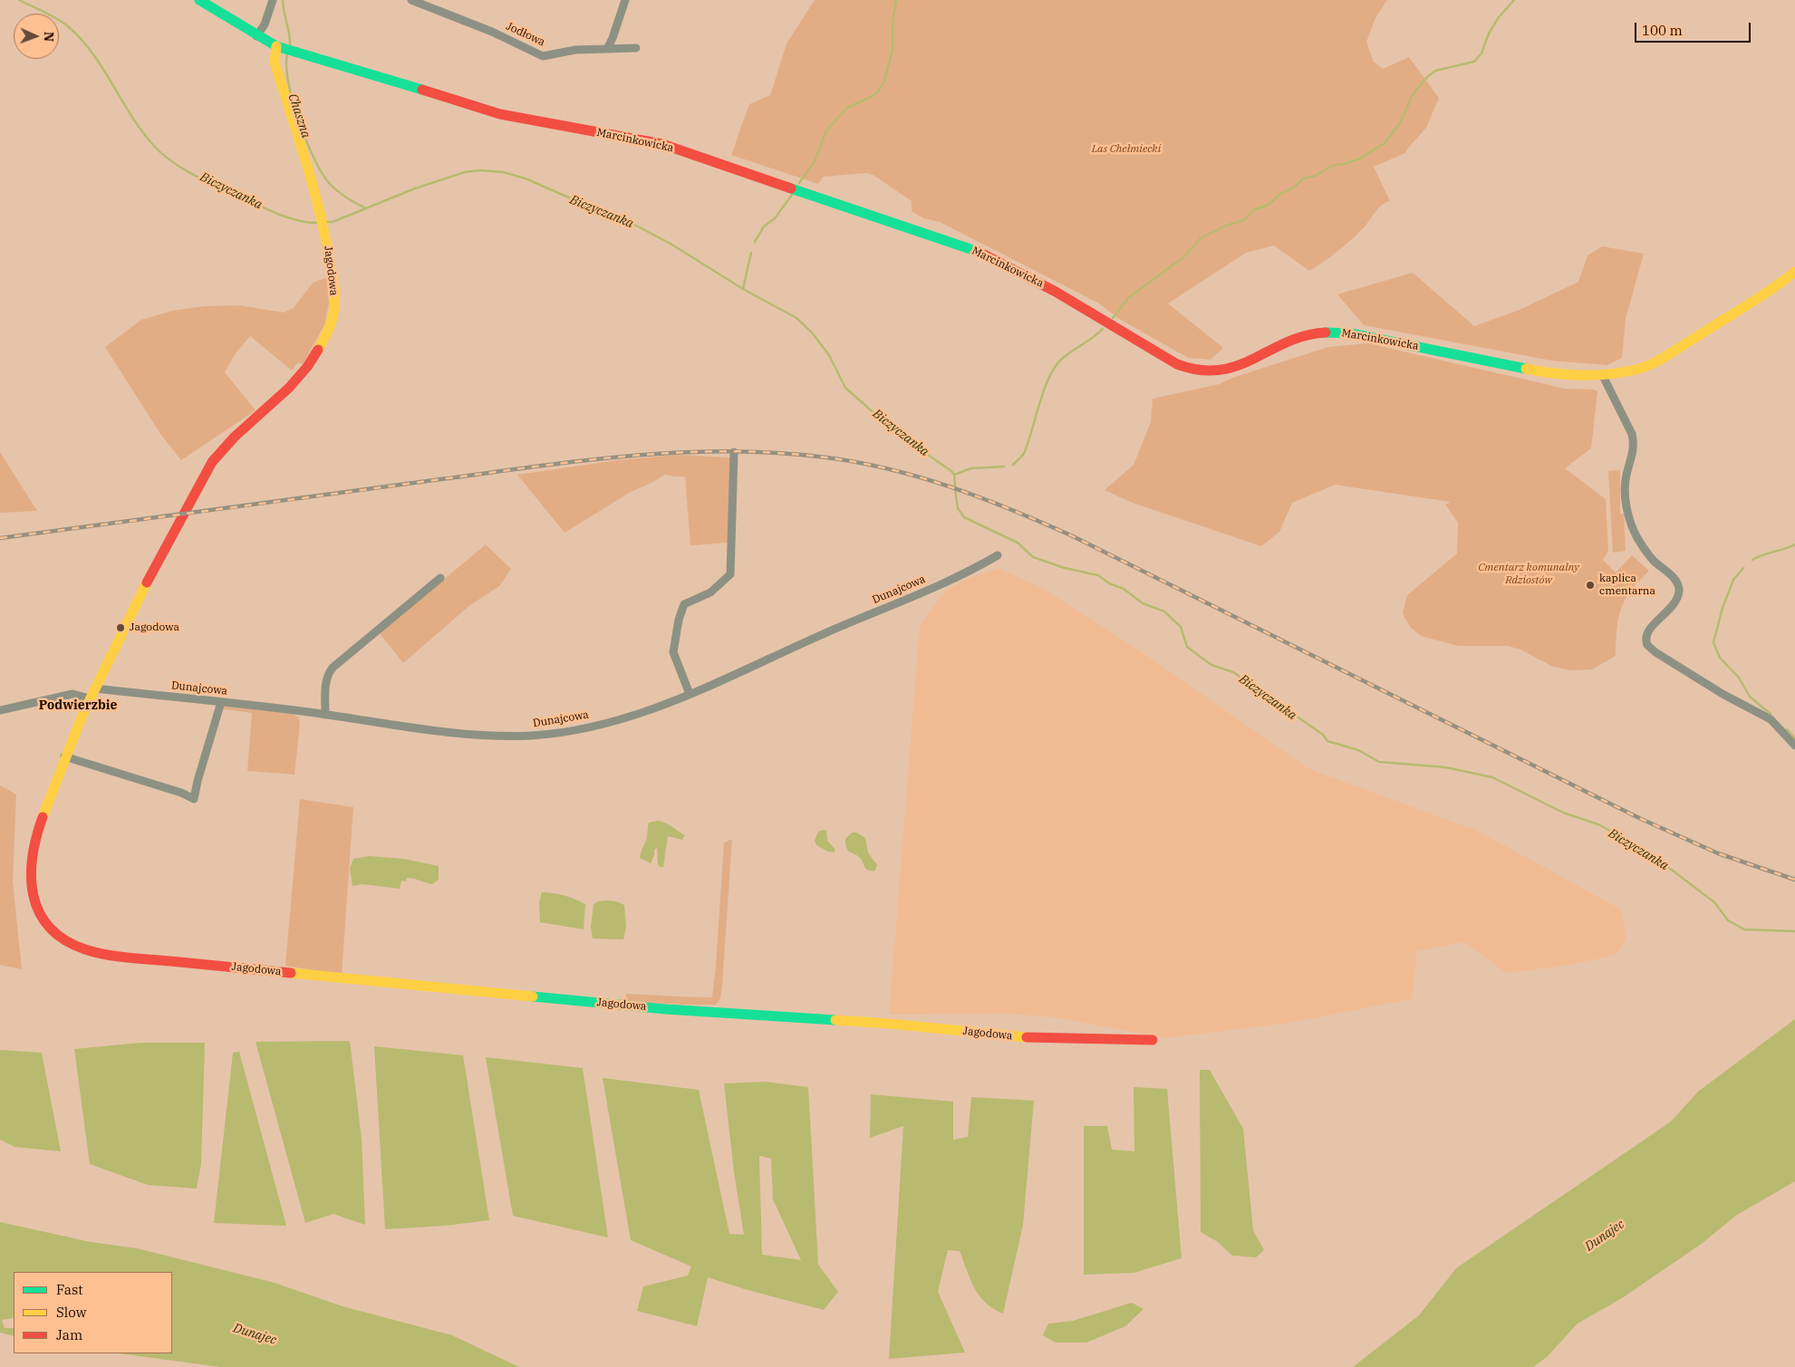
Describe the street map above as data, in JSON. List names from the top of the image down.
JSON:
{
  "streets": {
    "street": [
      "Jodłowa",
      "Marcinkowicka",
      "Jagodowa",
      "Dunajcowa"
    ]
  },
  "crossings": [
    ["Marcinkowicka", "Jagodowa"],
    ["Jagodowa", "Dunajcowa"]
  ],
  "districts": ["Podwierzbie"],
  "water": ["Chaszna", "Biczyczanka", "Dunajec"],
  "parks": ["Las Chełmiecki", "Cmentarz komunalny Rdziostów"],
  "places": ["kaplica cmentarna", "Jagodowa"],
  "legend": ["Fast", "Slow", "Jam"],
  "scale_bar": "100 m",
  "north": "right"
}
